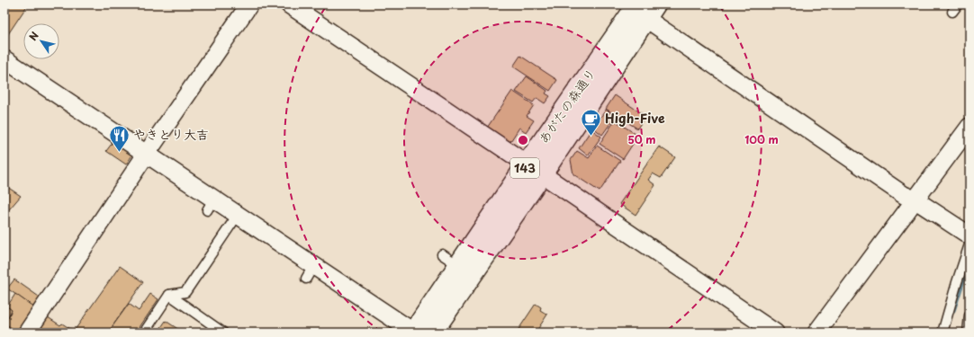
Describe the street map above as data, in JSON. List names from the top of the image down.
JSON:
{
  "streets": {
    "highway": ["あがたの森通り", "143"]
  },
  "places": {
    "cafe": ["High-Five"],
    "restaurant": ["やきとり大吉"]
  },
  "north": "top left",
  "rings": ["50 m", "100 m"]
}
